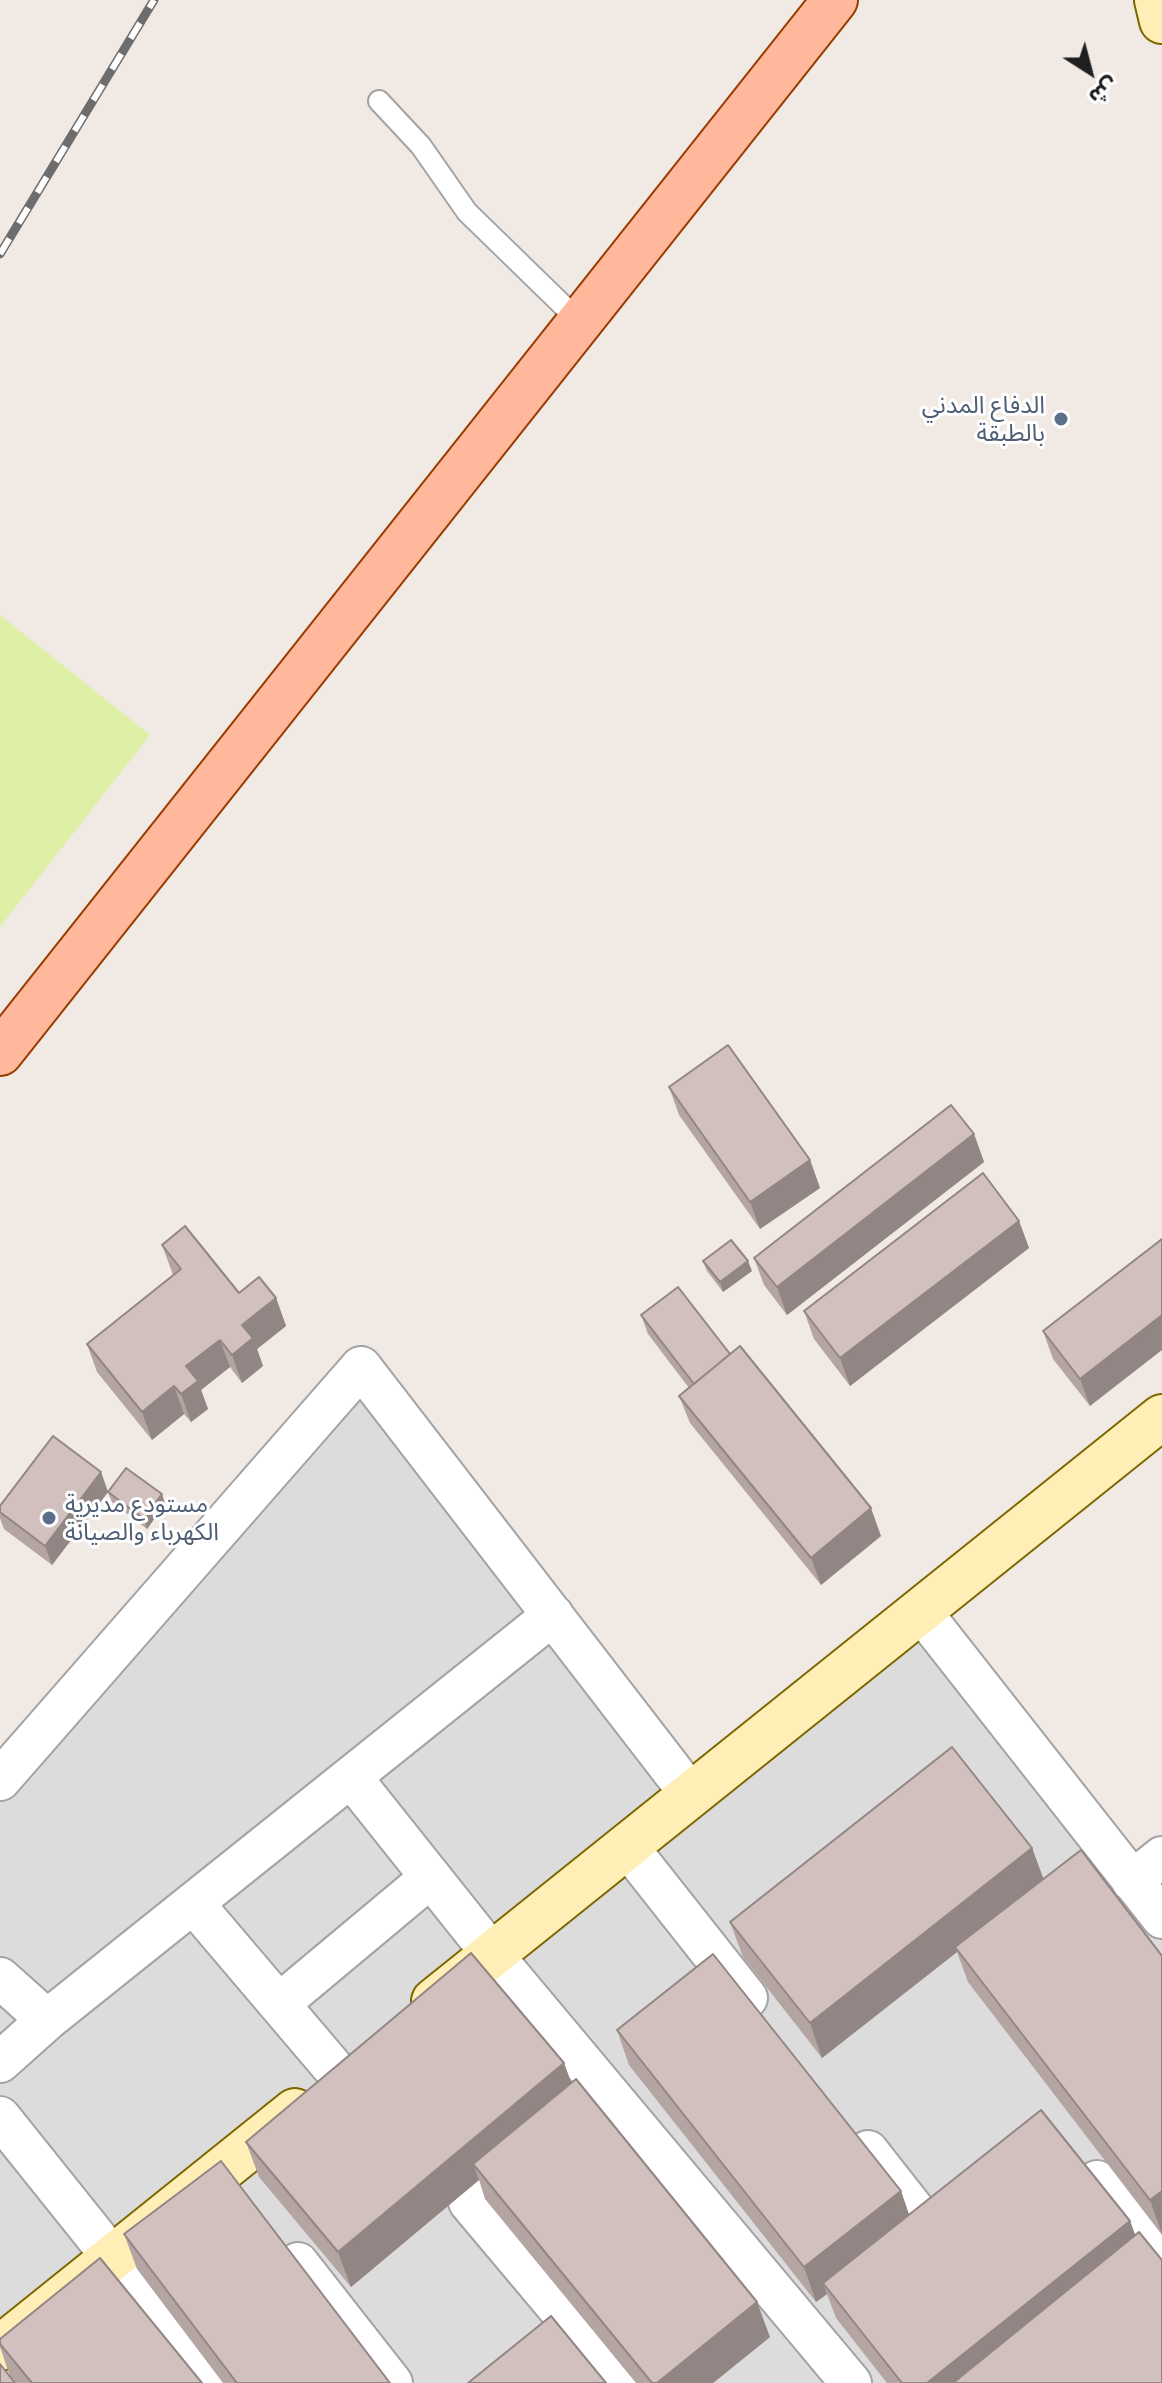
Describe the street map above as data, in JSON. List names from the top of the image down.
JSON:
{
  "places": ["الدفاع المدني بالطبقة", "مستودع مديرية الكهرباء والصيانة"],
  "north": "bottom right"
}
